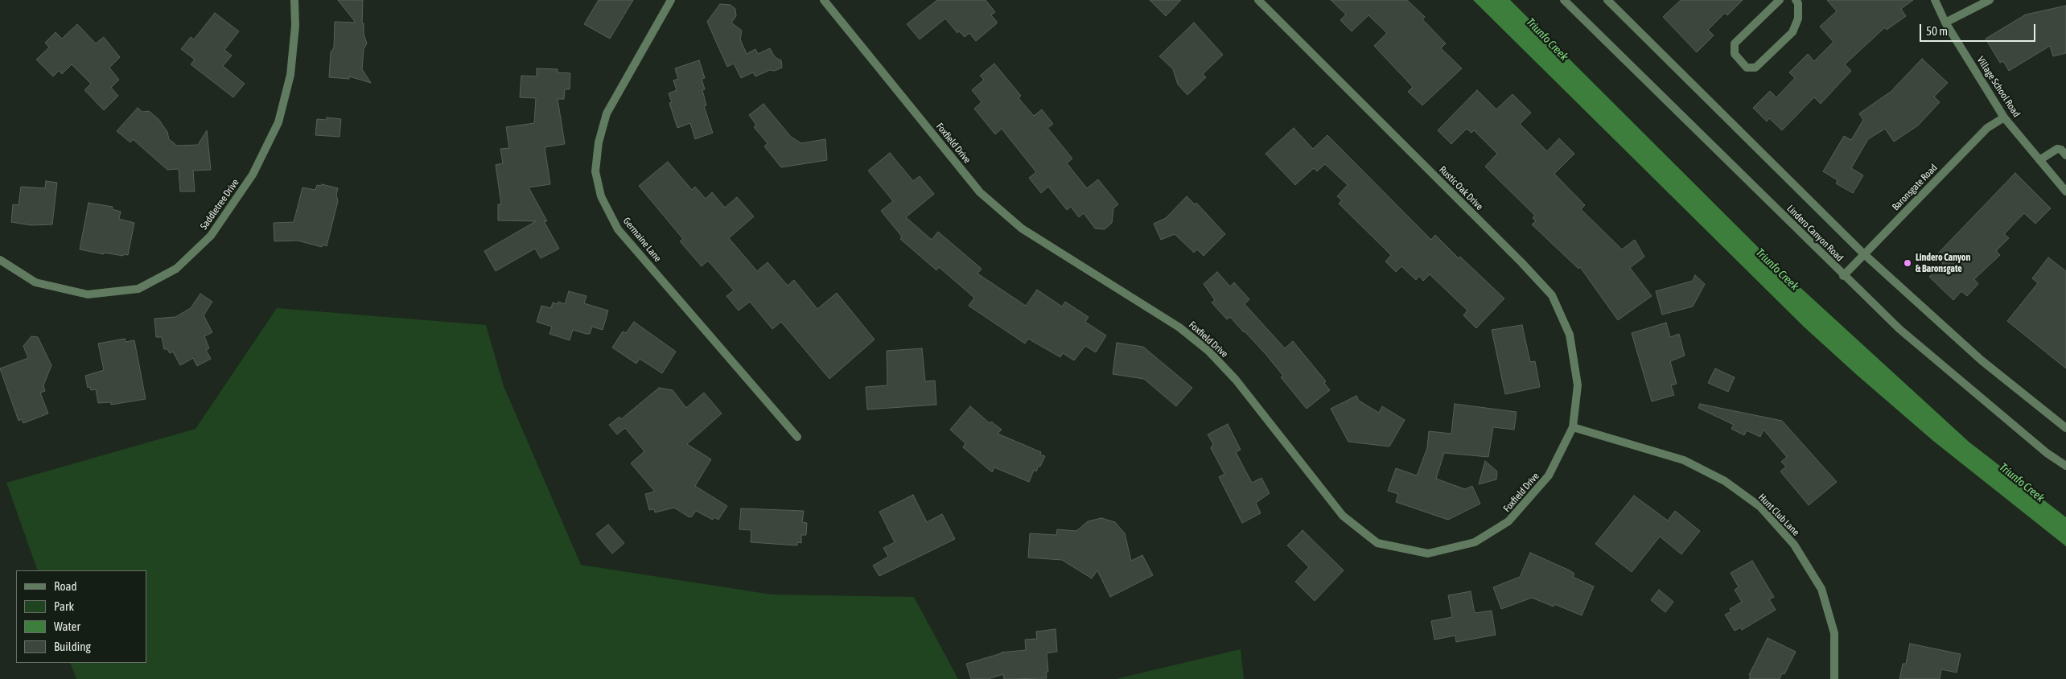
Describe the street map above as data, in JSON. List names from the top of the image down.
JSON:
{
  "streets": {
    "street": [
      "Village School Road",
      "Foxfield Drive",
      "Baronsgate Road",
      "Rustic Oak Drive",
      "Saddletree Drive",
      "Lindero Canyon Road",
      "Germaine Lane",
      "Hunt Club Lane"
    ]
  },
  "crossings": [
    ["Village School Road", "Baronsgate Road"],
    ["Foxfield Drive", "Rustic Oak Drive"],
    ["Foxfield Drive", "Hunt Club Lane"],
    ["Baronsgate Road", "Lindero Canyon Road"],
    ["Rustic Oak Drive", "Hunt Club Lane"]
  ],
  "water": ["Triunfo Creek"],
  "places": ["Lindero Canyon & Baronsgate"],
  "legend": [
    "Road",
    "Park",
    "Water",
    "Building"
  ],
  "scale_bar": "50 m"
}
